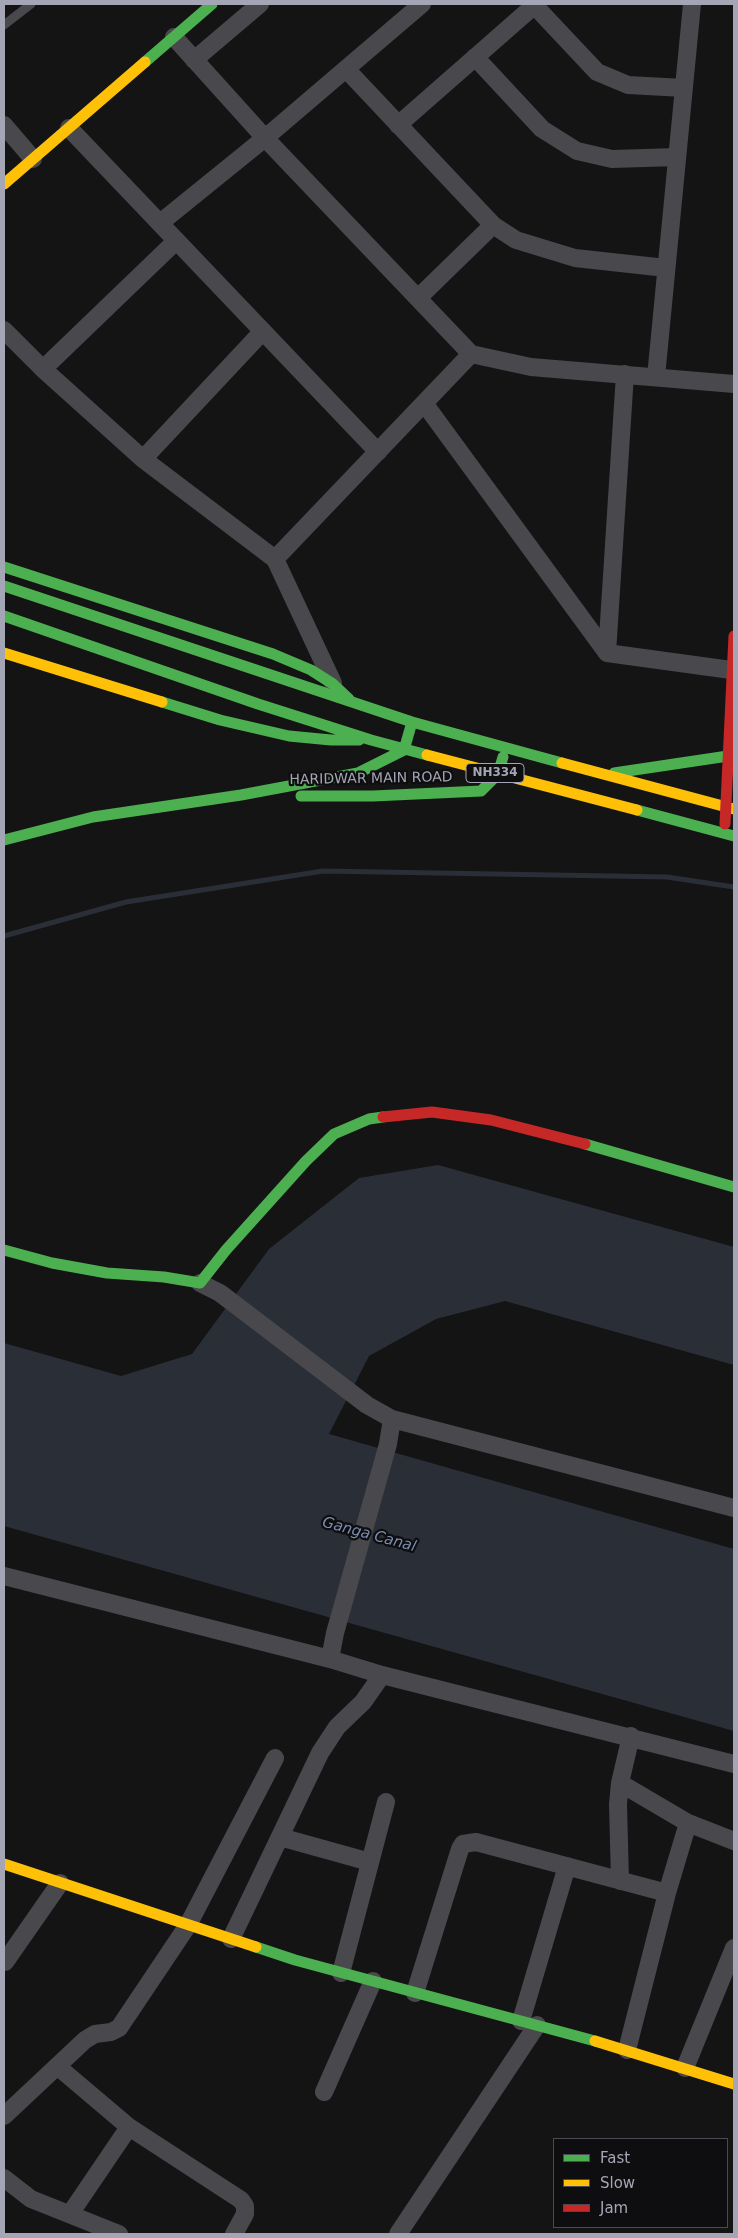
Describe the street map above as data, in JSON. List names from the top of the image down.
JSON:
{
  "streets": {
    "main road": ["NH334", "HARIDWAR MAIN ROAD"]
  },
  "crossings": [
    ["NH334", "HARIDWAR MAIN ROAD"]
  ],
  "water": ["Ganga Canal"],
  "legend": ["Fast", "Slow", "Jam"]
}
